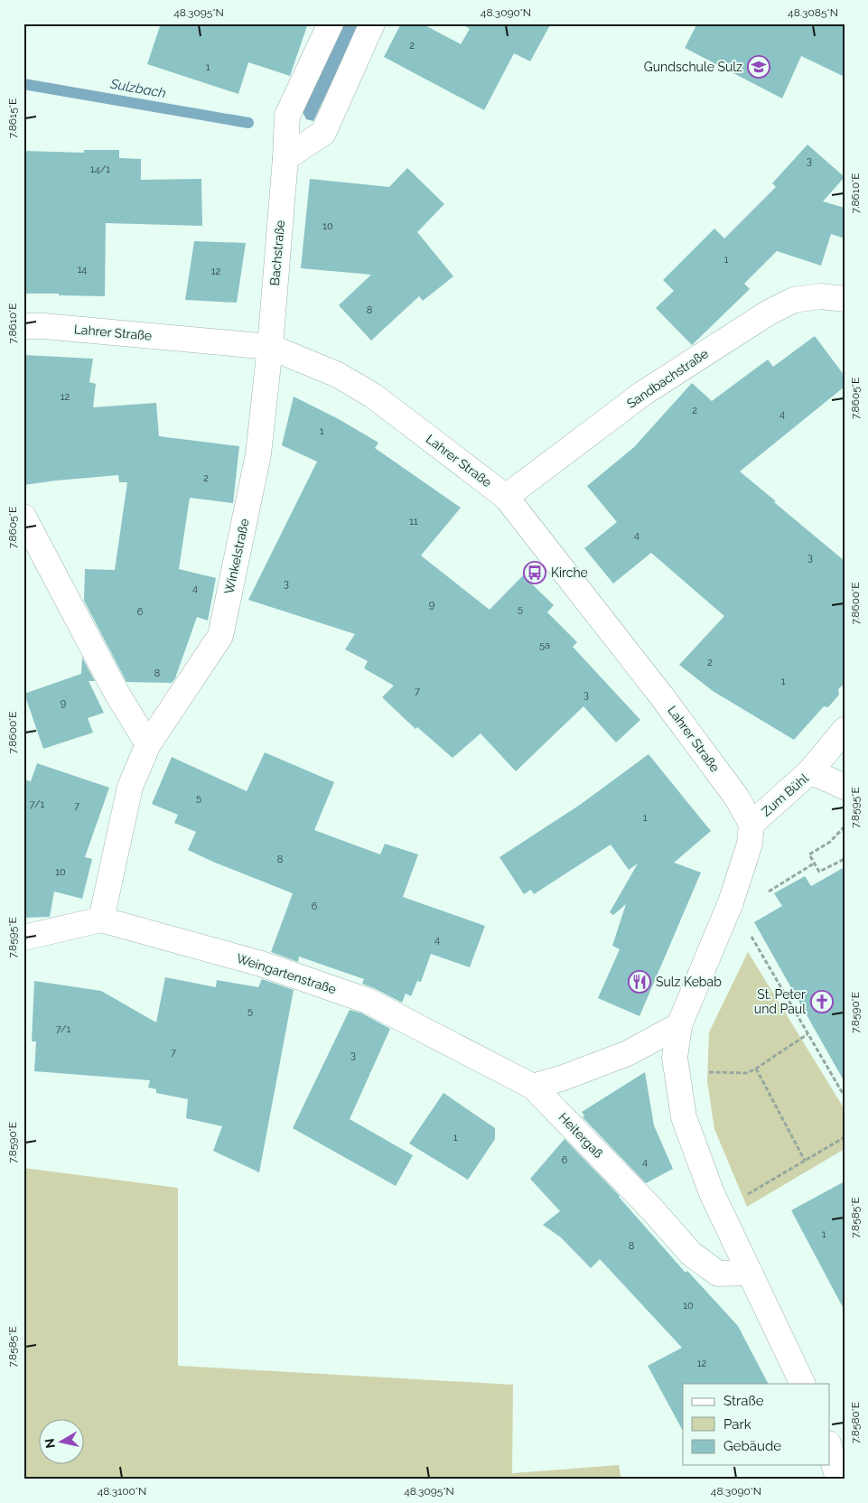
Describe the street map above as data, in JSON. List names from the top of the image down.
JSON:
{
  "streets": {
    "street": [
      "Bachstraße",
      "Lahrer Straße",
      "Sandbachstraße",
      "Winkelstraße",
      "Zum Bühl",
      "Weingartenstraße",
      "Heitergaß"
    ]
  },
  "crossings": [
    ["Bachstraße", "Lahrer Straße"],
    ["Bachstraße", "Winkelstraße"],
    ["Lahrer Straße", "Sandbachstraße"],
    ["Lahrer Straße", "Winkelstraße"],
    ["Lahrer Straße", "Zum Bühl"],
    ["Winkelstraße", "Weingartenstraße"],
    ["Weingartenstraße", "Heitergaß"]
  ],
  "water": ["Sulzbach"],
  "places": {
    "school or university": ["Gundschule Sulz"],
    "bus stop": ["Kirche"],
    "restaurant": ["Sulz Kebab"],
    "church": ["St. Peter und Paul"]
  },
  "house_numbers": [
    "2",
    "1",
    "3",
    "14/1",
    "10",
    "1",
    "14",
    "12",
    "8",
    "12",
    "2",
    "4",
    "1",
    "2",
    "11",
    "4",
    "3",
    "3",
    "4",
    "9",
    "5",
    "6",
    "5a",
    "2",
    "8",
    "1",
    "7",
    "3",
    "9",
    "5",
    "7/1",
    "7",
    "1",
    "8",
    "10",
    "6",
    "4",
    "5",
    "7/1",
    "7",
    "3",
    "1",
    "6",
    "4",
    "1",
    "8",
    "10",
    "12"
  ],
  "legend": ["Straße", "Park", "Gebäude"],
  "north": "left",
  "coordinates": [
    "48.3095°N",
    "48.3090°N",
    "48.3085°N",
    "7.8615°E",
    "7.8610°E",
    "7.8605°E",
    "7.8600°E",
    "7.8595°E",
    "7.8590°E",
    "7.8585°E",
    "7.8580°E",
    "48.3100°N"
  ]
}
